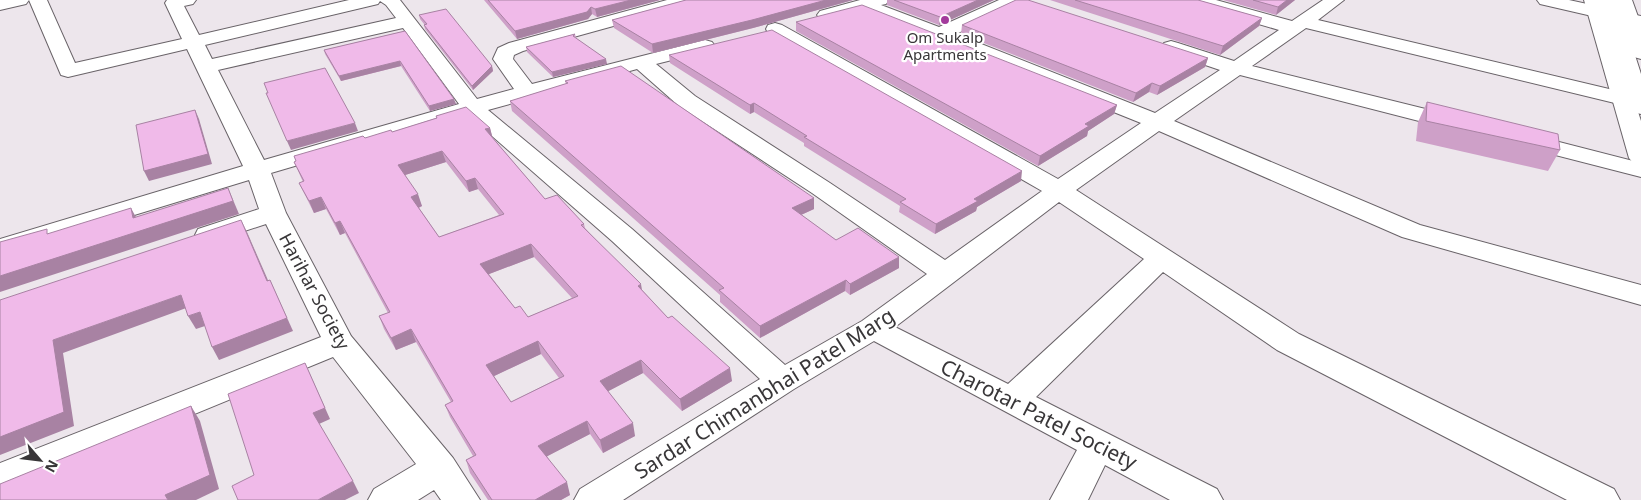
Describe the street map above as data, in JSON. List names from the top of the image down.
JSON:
{
  "streets": {
    "street": ["Harihar Society", "Sardar Chimanbhai Patel Marg", "Charotar Patel Society"]
  },
  "places": ["Om Sukalp Apartments"],
  "north": "bottom right"
}
